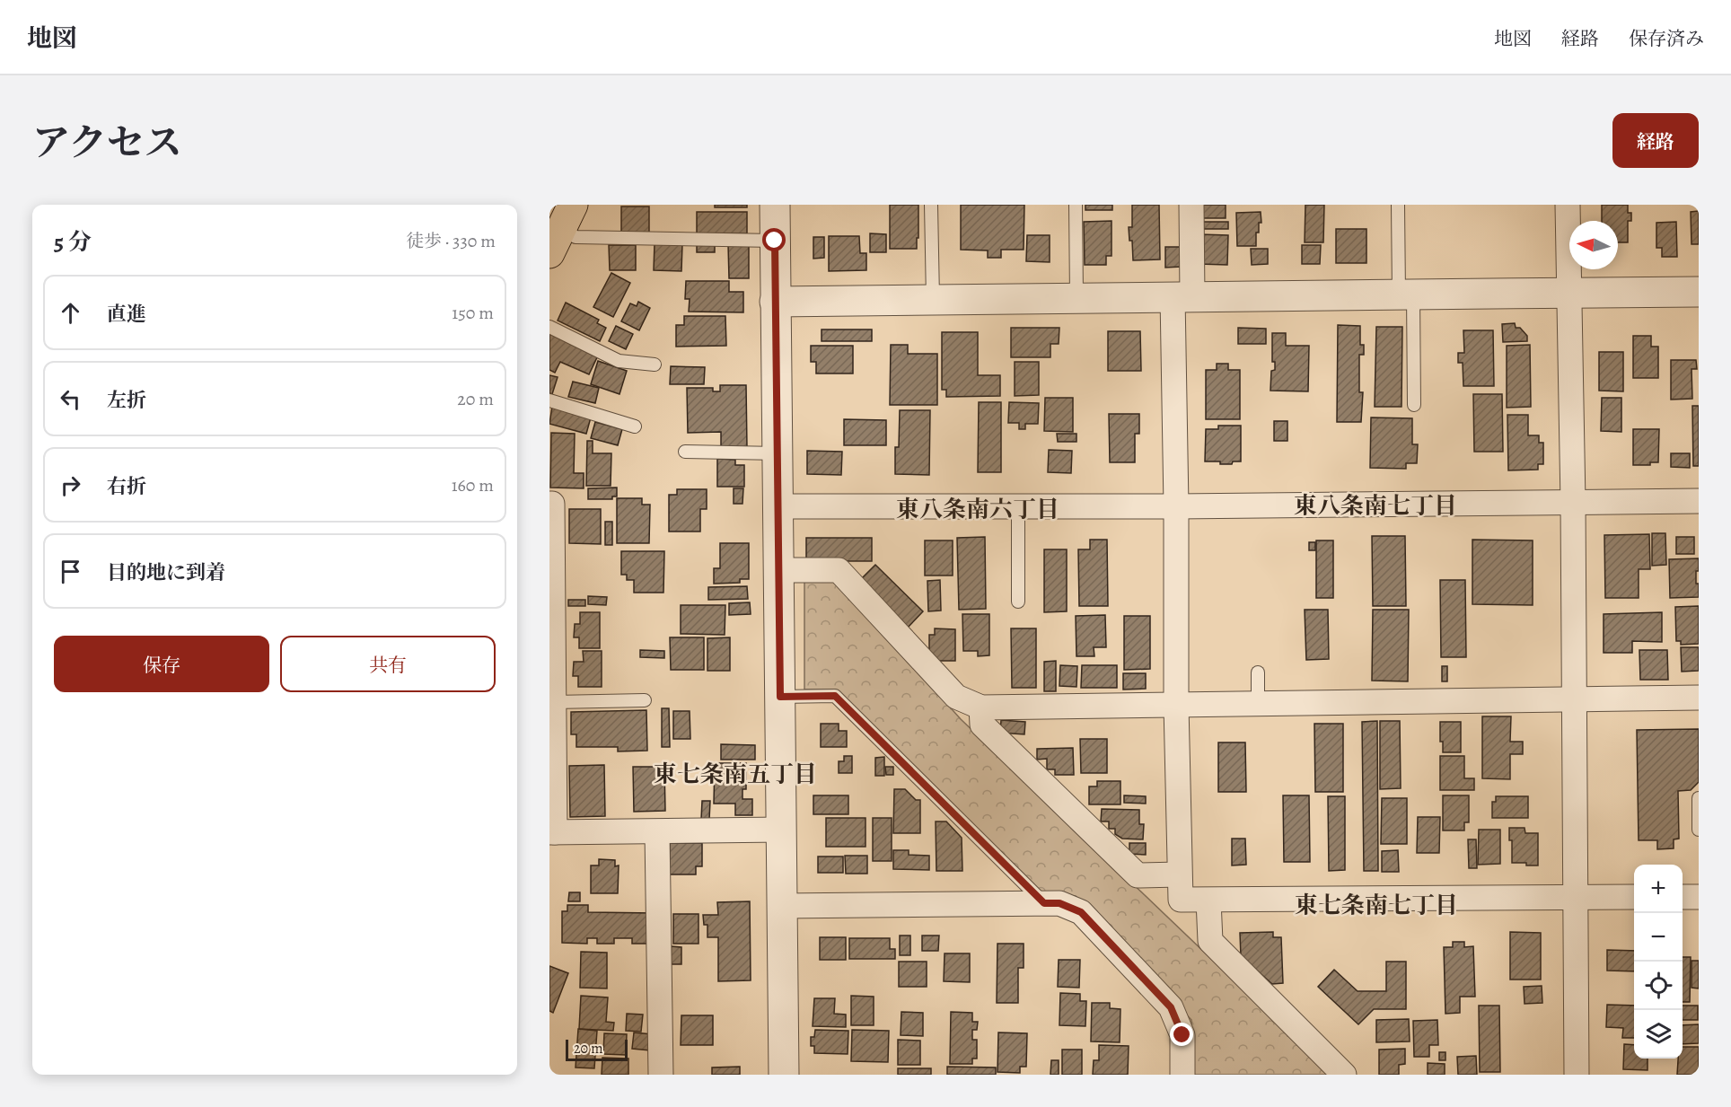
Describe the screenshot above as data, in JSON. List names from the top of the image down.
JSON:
{
  "districts": [
    "東八条南七丁目",
    "東八条南六丁目",
    "東七条南五丁目",
    "東七条南七丁目"
  ],
  "scale_bar": "20 m",
  "north": "left",
  "page": {
    "header": "地図",
    "nav": ["地図", "経路", "保存済み"],
    "title": "アクセス",
    "buttons": [
      "経路",
      ["保存", "共有"]
    ],
    "heading": ["5 分", "徒歩 · 330 m"],
    "list": [
      ["直進", "150 m"],
      ["左折", "20 m"],
      ["右折", "160 m"],
      "目的地に到着"
    ],
    "map_buttons": ["+", "−"],
    "scale": "20 m"
  }
}
